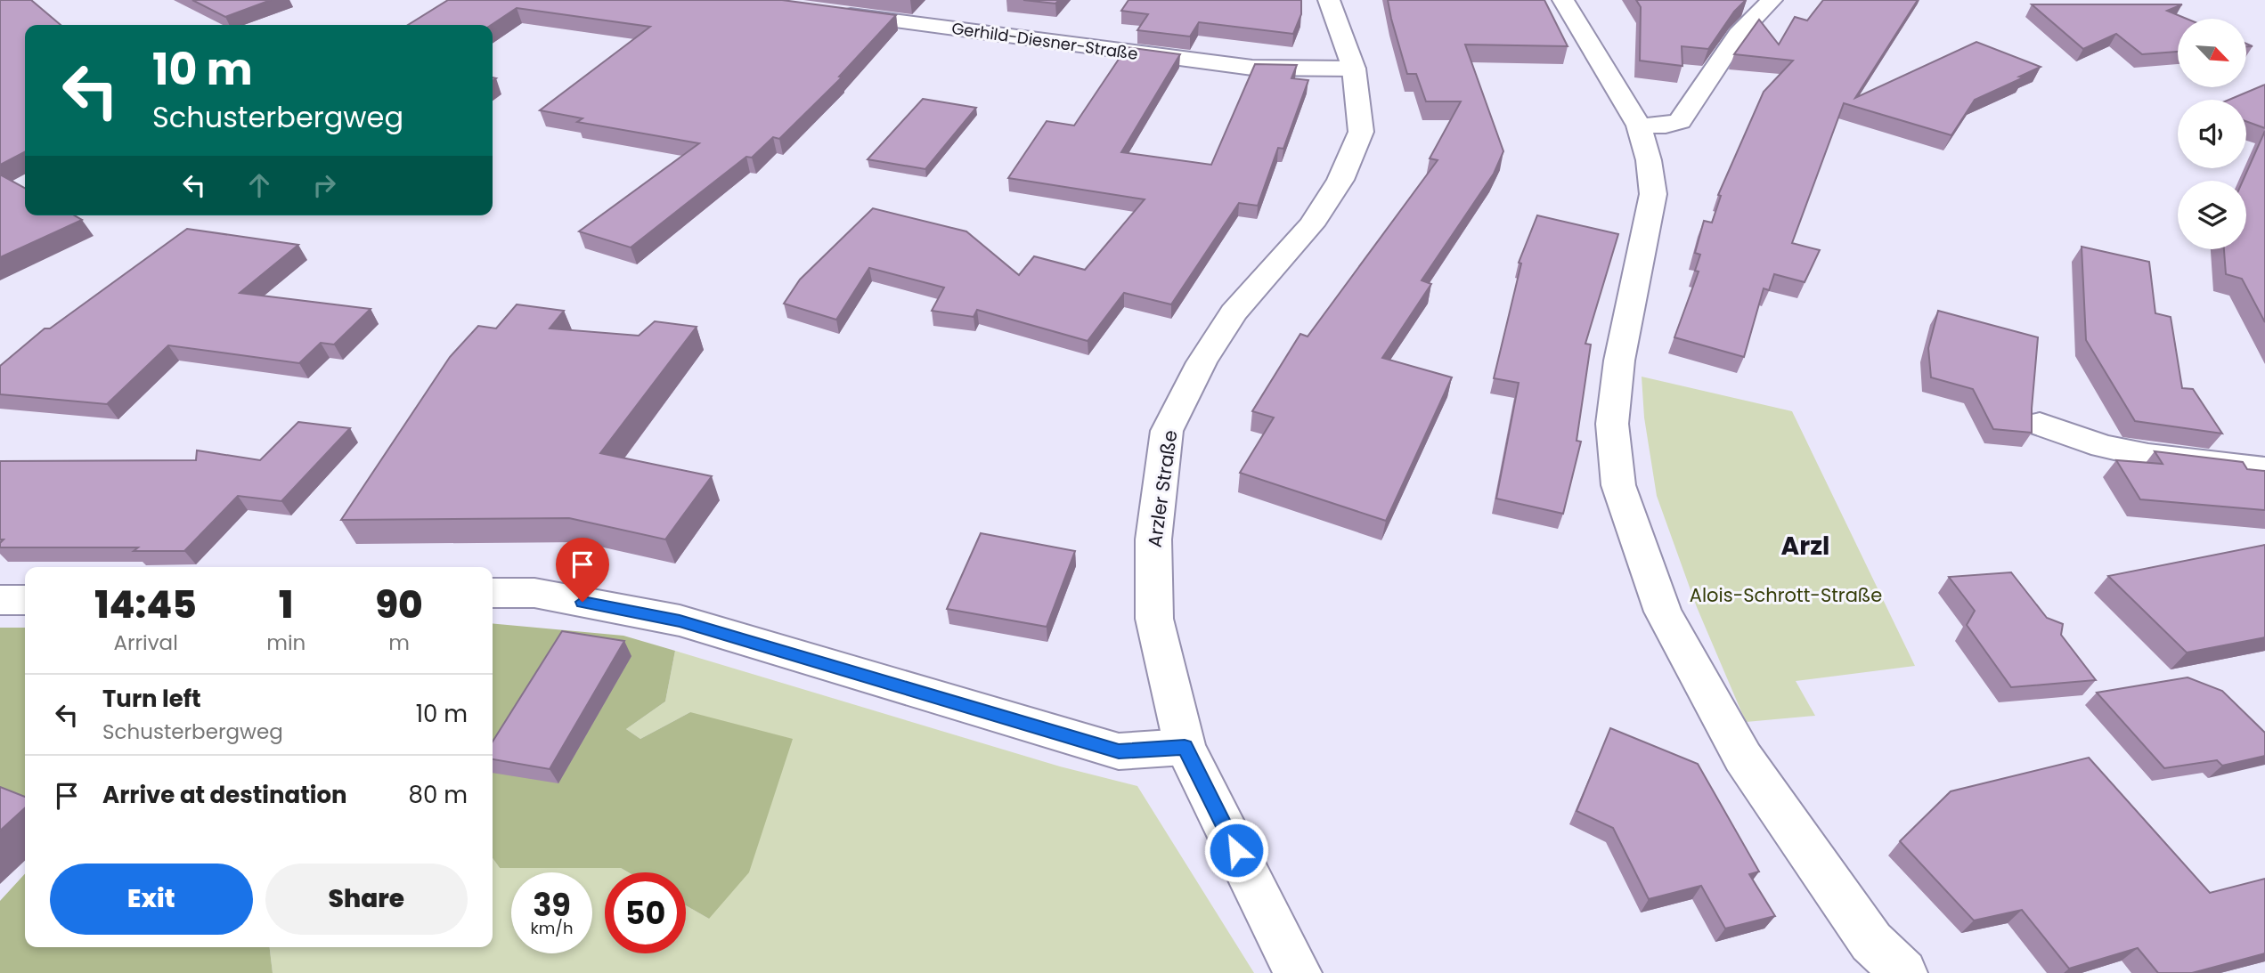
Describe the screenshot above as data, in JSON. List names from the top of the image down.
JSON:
{
  "streets": {
    "street": ["Gerhild-Diesner-Straße", "Arzler Straße"]
  },
  "crossings": [
    ["Gerhild-Diesner-Straße", "Arzler Straße"]
  ],
  "districts": ["Arzl"],
  "parks": ["Alois-Schrott-Straße"],
  "north": "bottom right",
  "page": {
    "turn": ["10 m", "Schusterbergweg"],
    "eta": [
      "14:45",
      "Arrival",
      "1",
      "min",
      "90",
      "m"
    ],
    "list": [
      {
        "name": "Turn left",
        "note": "Schusterbergweg",
        "value": "10 m"
      },
      {
        "name": "Arrive at destination",
        "value": "80 m"
      }
    ],
    "buttons": ["Exit", "Share"],
    "speed": "39 km/h",
    "limit": "50"
  }
}
